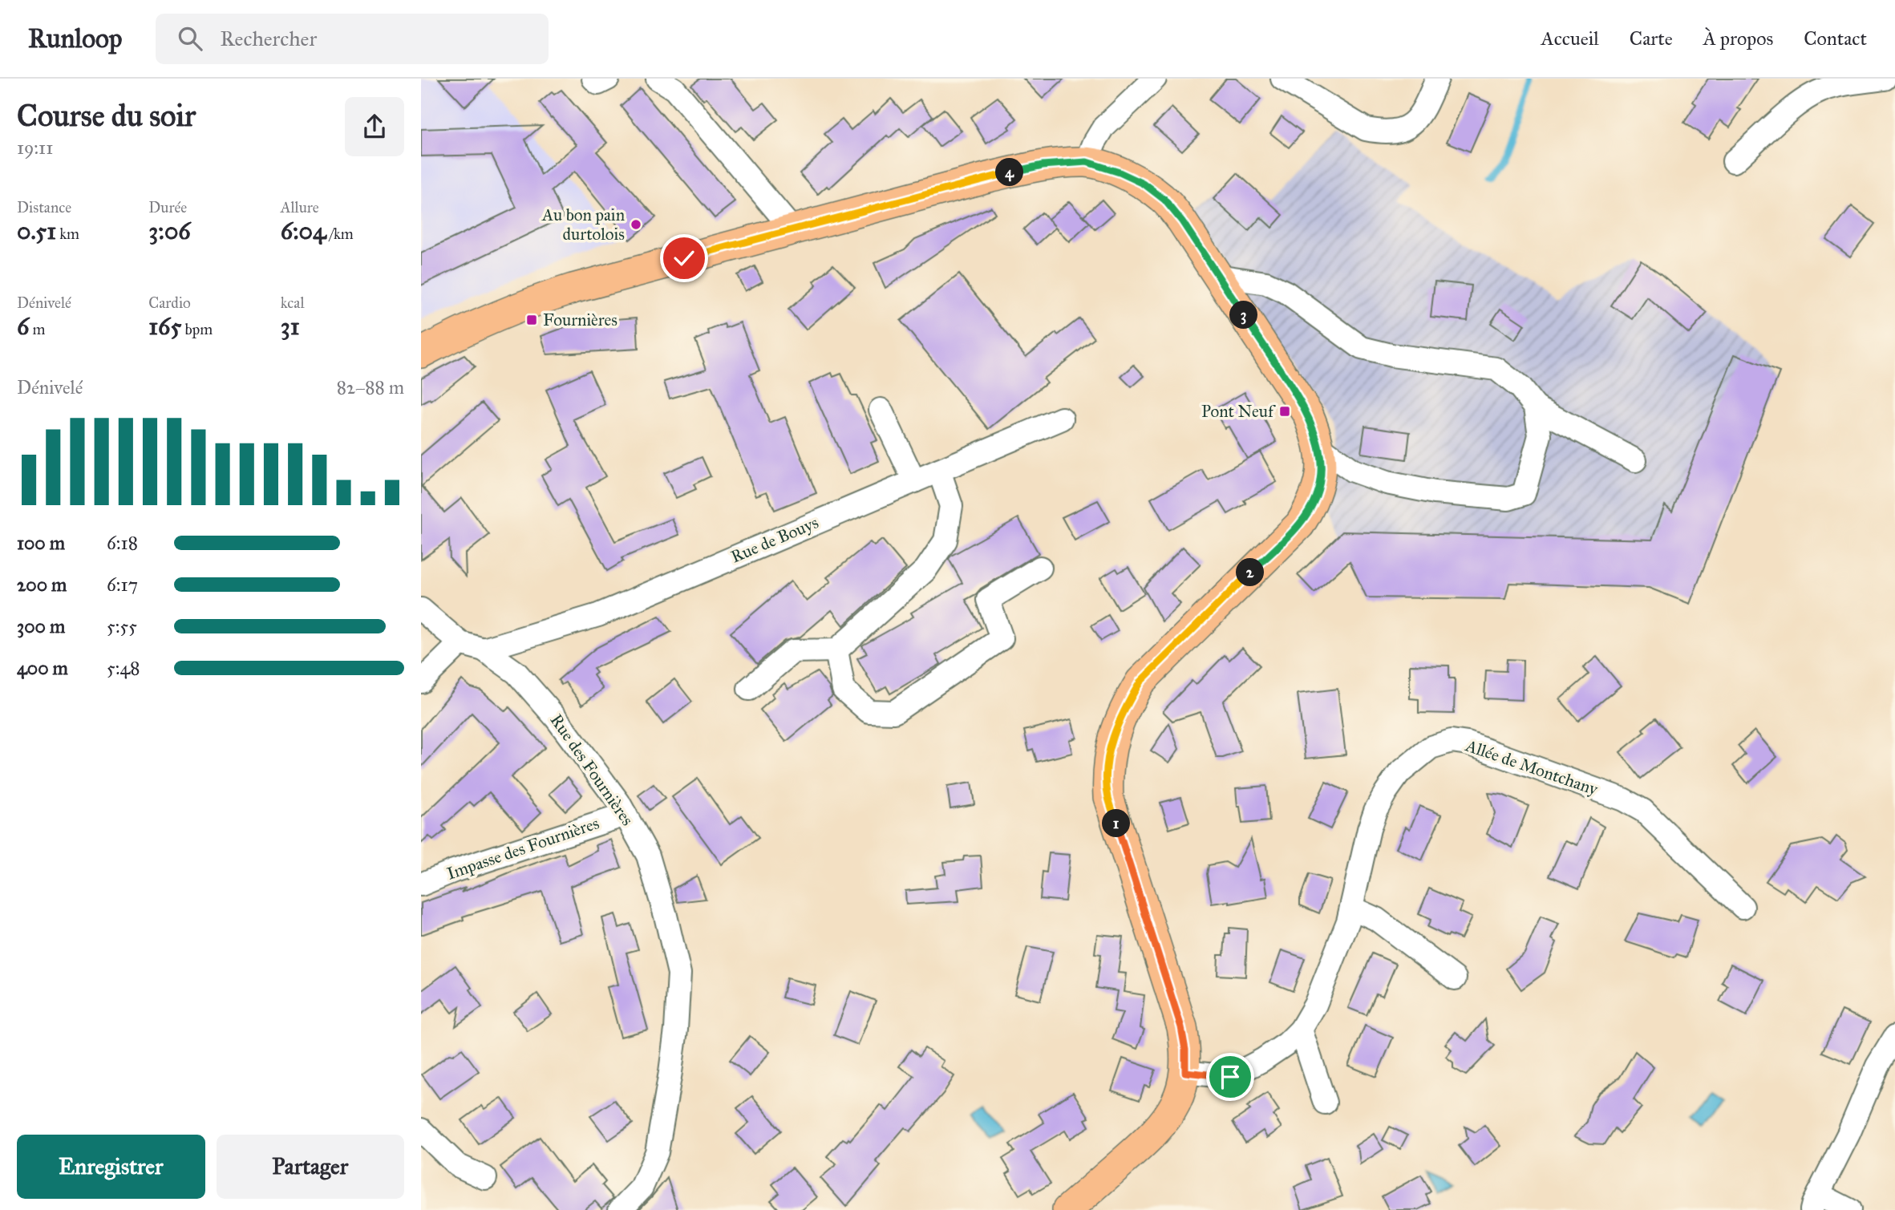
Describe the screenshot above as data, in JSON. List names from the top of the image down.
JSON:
{
  "streets": {
    "street": [
      "Rue de Bouys",
      "Allée de Montchany",
      "Rue des Fournières",
      "Impasse des Fournières"
    ]
  },
  "crossings": [
    ["Rue de Bouys", "Rue des Fournières"],
    ["Rue des Fournières", "Impasse des Fournières"]
  ],
  "places": {
    "other": ["Au bon pain durtolois"],
    "transit": ["Fournières", "Pont Neuf"]
  },
  "page": {
    "header": "Runloop",
    "search": "Rechercher",
    "nav": [
      "Accueil",
      "Carte",
      "À propos",
      "Contact"
    ],
    "heading": ["Course du soir", "19:11"],
    "pins": [
      "4",
      "3",
      "2",
      "1"
    ],
    "stats": [
      ["Distance", "0.51 km"],
      ["Durée", "3:06"],
      ["Allure", "6:04 /km"],
      ["Dénivelé", "6 m"],
      ["Cardio", "165 bpm"],
      ["kcal", "31"]
    ],
    "chart": ["Dénivelé", "82–88 m"],
    "list": [
      {
        "name": "100 m",
        "note": "6:18"
      },
      {
        "name": "200 m",
        "note": "6:17"
      },
      {
        "name": "300 m",
        "note": "5:55"
      },
      {
        "name": "400 m",
        "note": "5:48"
      }
    ],
    "buttons": ["Enregistrer", "Partager"]
  }
}
